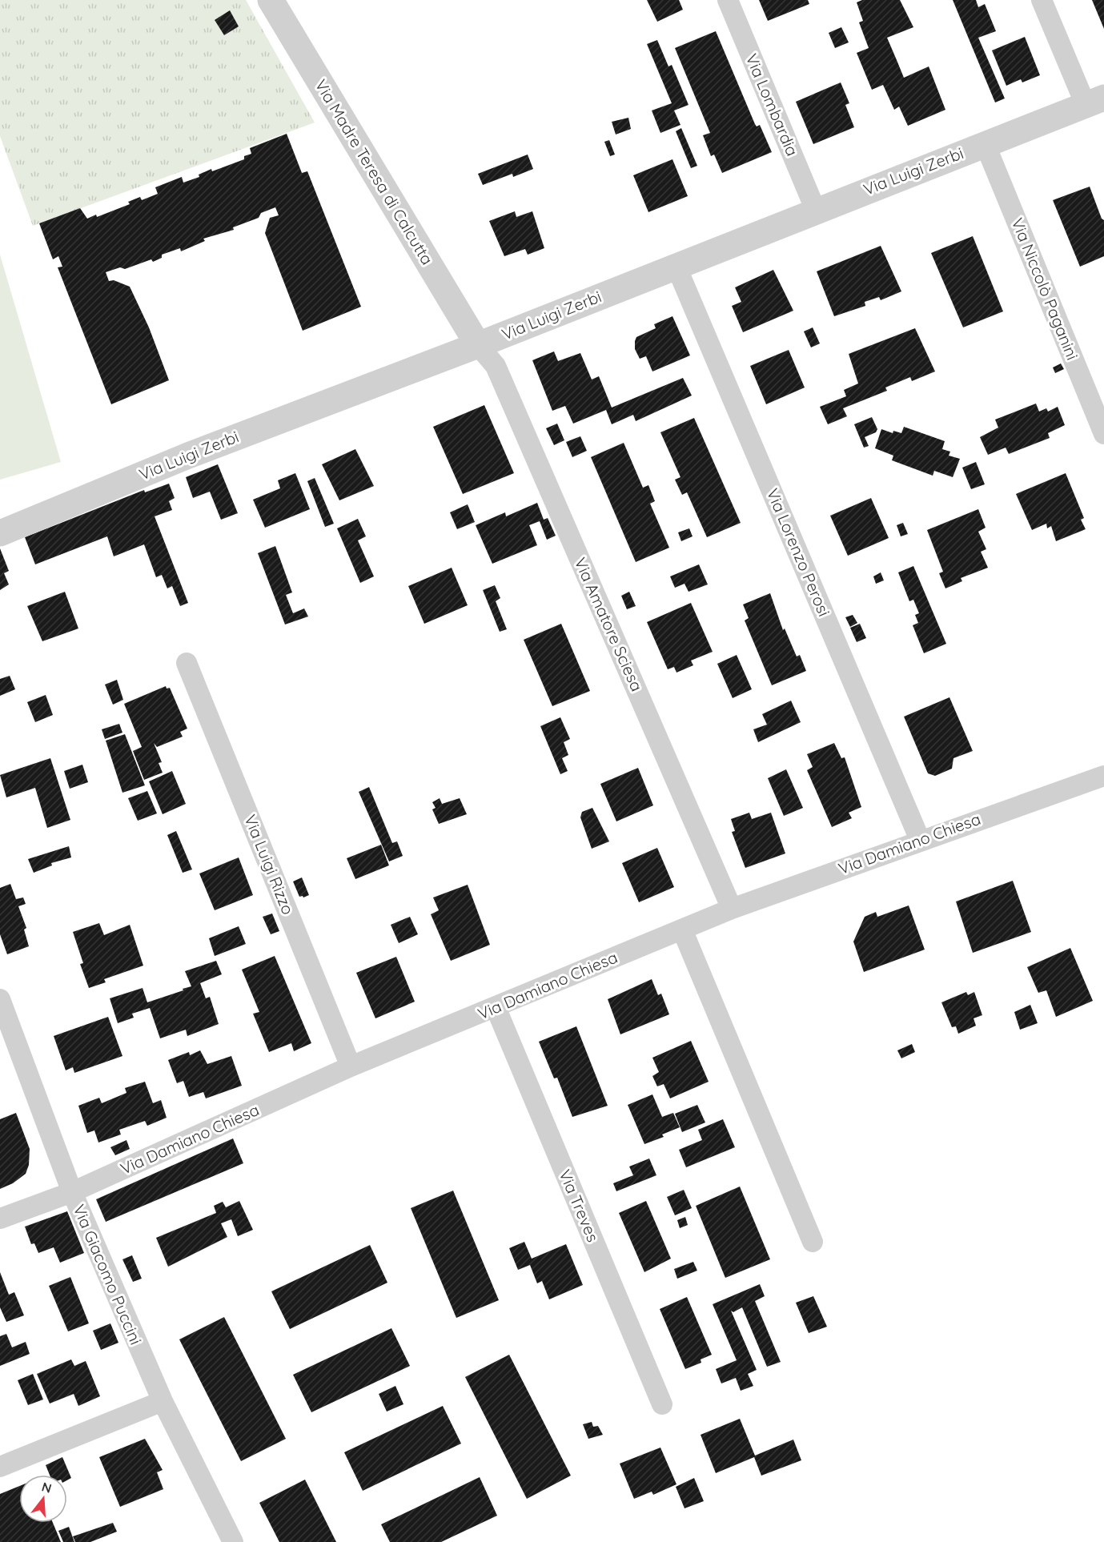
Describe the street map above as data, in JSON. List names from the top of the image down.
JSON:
{
  "streets": {
    "street": [
      "Via Lombardia",
      "Via Luigi Zerbi",
      "Via Madre Teresa di Calcutta",
      "Via Niccolò Paganini",
      "Via Lorenzo Perosi",
      "Via Amatore Sciesa",
      "Via Damiano Chiesa",
      "Via Luigi Rizzo",
      "Via Treves",
      "Via Giacomo Puccini"
    ]
  },
  "crossings": [
    ["Via Lombardia", "Via Luigi Zerbi"],
    ["Via Luigi Zerbi", "Via Madre Teresa di Calcutta"],
    ["Via Luigi Zerbi", "Via Niccolò Paganini"],
    ["Via Luigi Zerbi", "Via Lorenzo Perosi"],
    ["Via Luigi Zerbi", "Via Amatore Sciesa"],
    ["Via Madre Teresa di Calcutta", "Via Amatore Sciesa"],
    ["Via Lorenzo Perosi", "Via Damiano Chiesa"],
    ["Via Amatore Sciesa", "Via Damiano Chiesa"],
    ["Via Damiano Chiesa", "Via Luigi Rizzo"],
    ["Via Damiano Chiesa", "Via Treves"],
    ["Via Damiano Chiesa", "Via Giacomo Puccini"]
  ],
  "north": "top"
}
